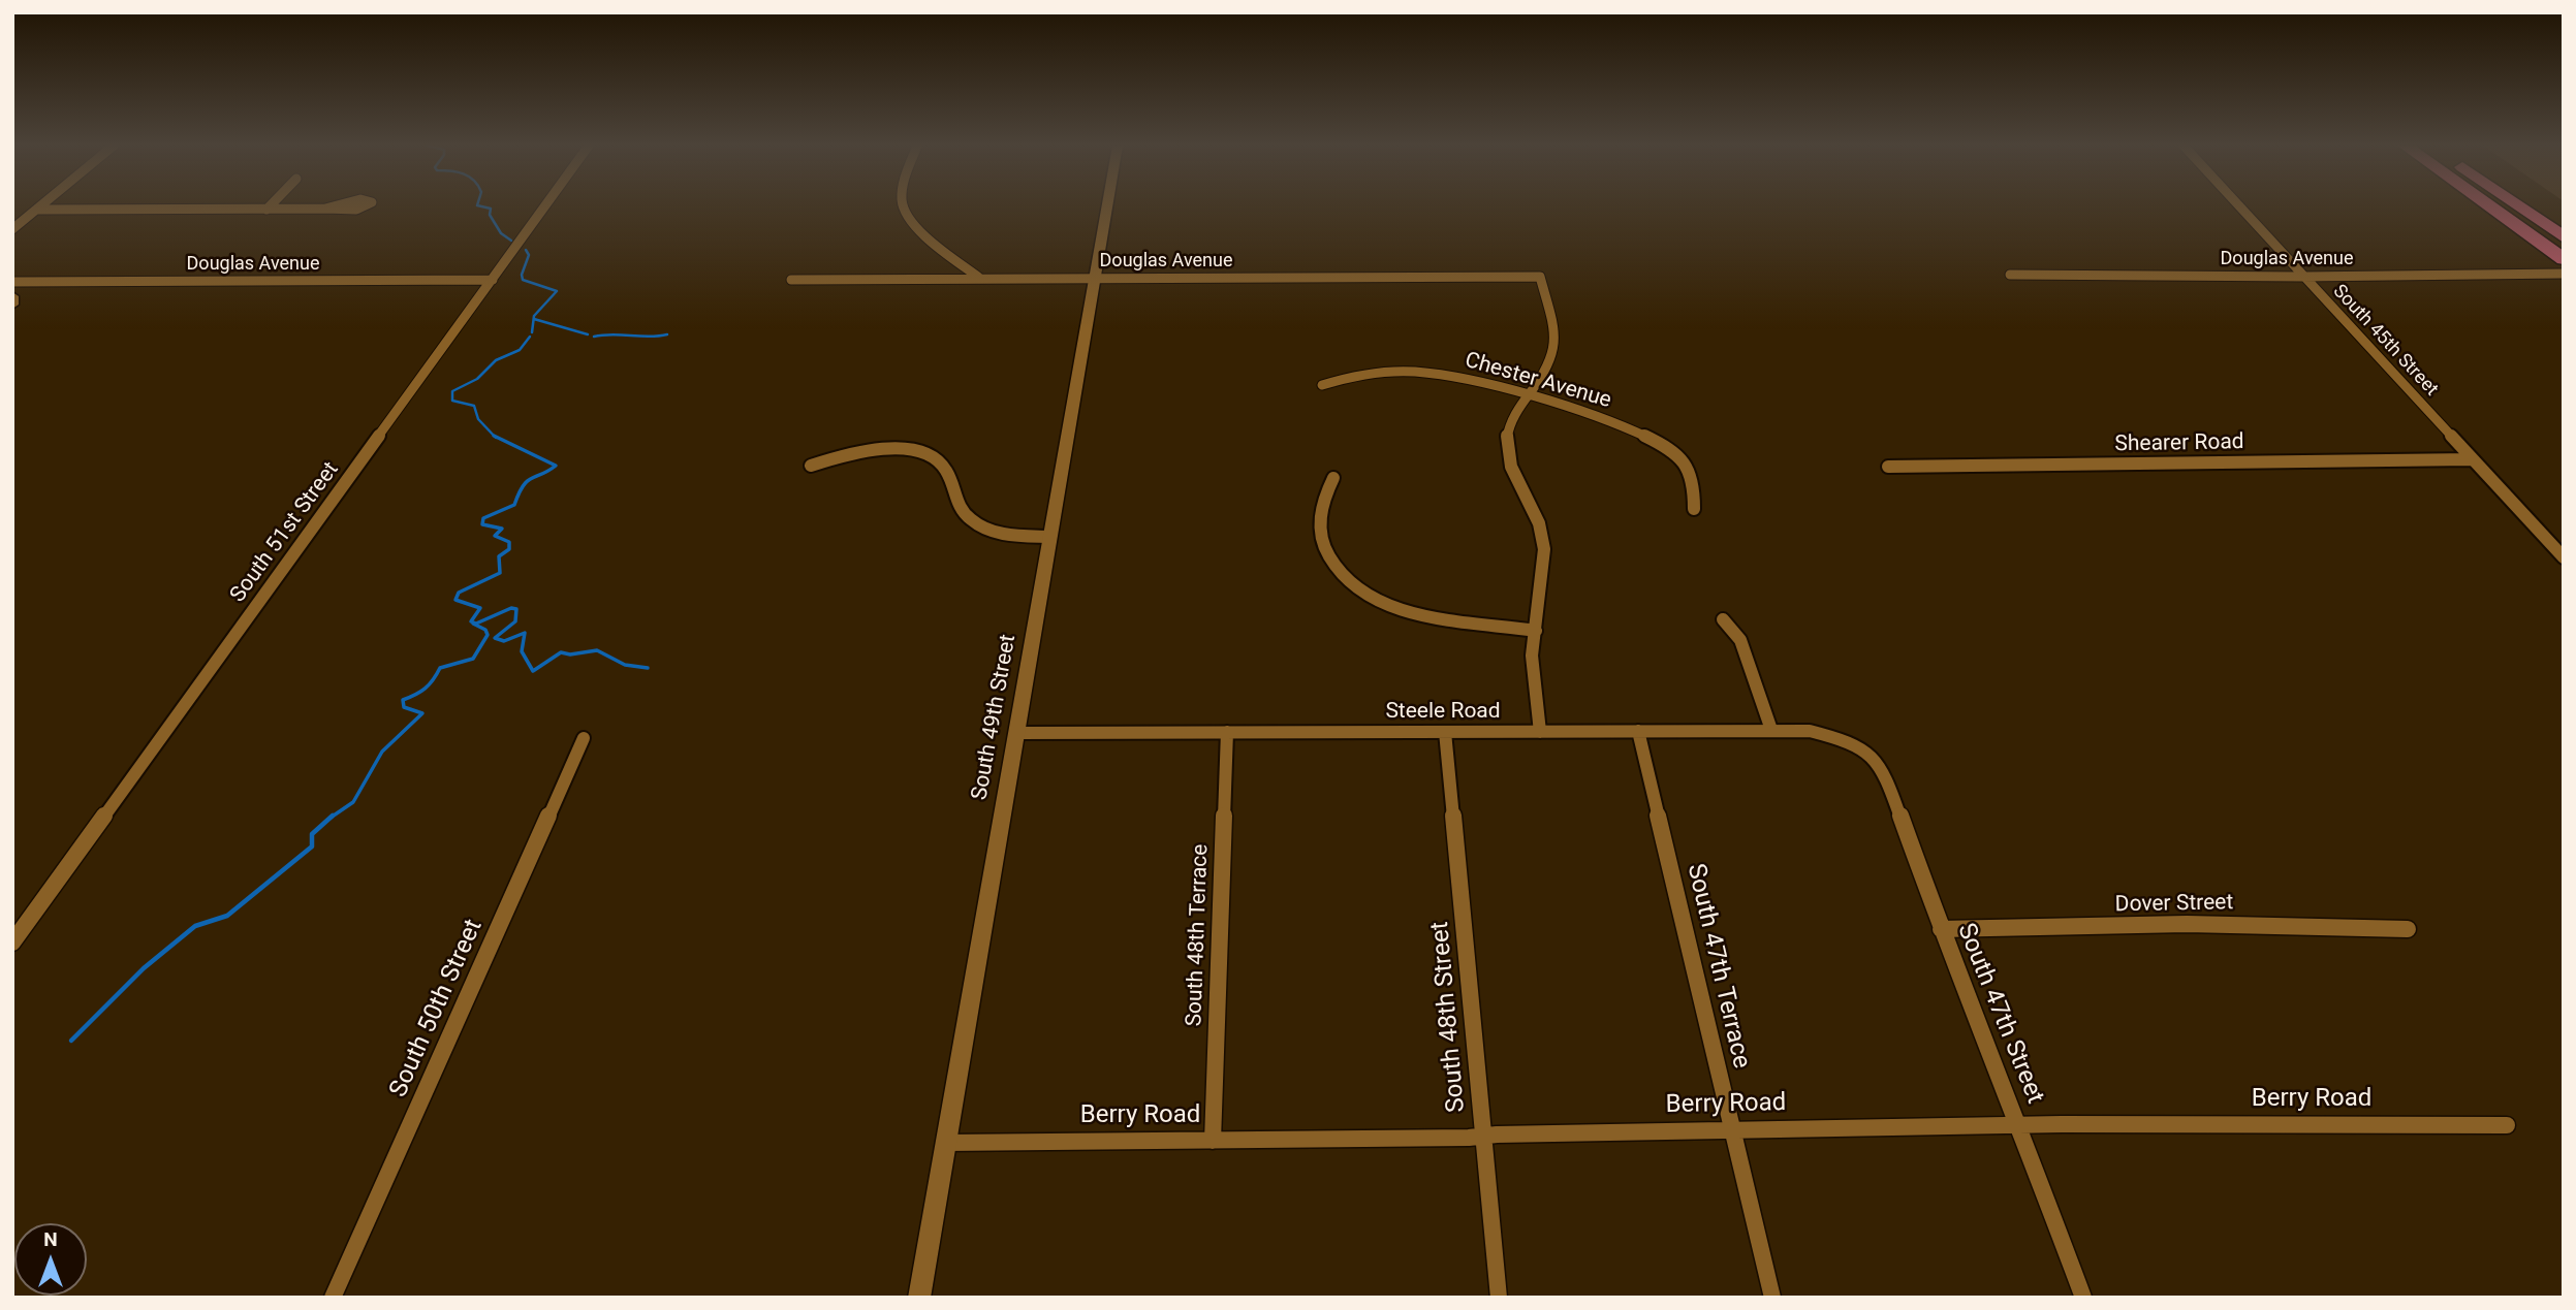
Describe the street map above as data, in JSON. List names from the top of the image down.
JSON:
{
  "streets": {
    "street": [
      "Douglas Avenue",
      "South 45th Street",
      "Chester Avenue",
      "Shearer Road",
      "South 51st Street",
      "Steele Road",
      "South 49th Street",
      "Dover Street",
      "South 48th Terrace",
      "South 47th Terrace",
      "South 50th Street",
      "South 47th Street",
      "South 48th Street",
      "Berry Road"
    ]
  },
  "crossings": [
    ["Douglas Avenue", "South 45th Street"],
    ["Douglas Avenue", "Chester Avenue"],
    ["Douglas Avenue", "South 51st Street"],
    ["Douglas Avenue", "South 49th Street"],
    ["South 45th Street", "Shearer Road"],
    ["Steele Road", "South 49th Street"],
    ["Steele Road", "South 48th Terrace"],
    ["Steele Road", "South 47th Terrace"],
    ["Steele Road", "South 47th Street"],
    ["Steele Road", "South 48th Street"],
    ["South 49th Street", "Berry Road"],
    ["Dover Street", "South 47th Street"],
    ["South 48th Terrace", "Berry Road"],
    ["South 47th Terrace", "Berry Road"],
    ["South 47th Street", "Berry Road"],
    ["South 48th Street", "Berry Road"]
  ],
  "north": "top"
}
